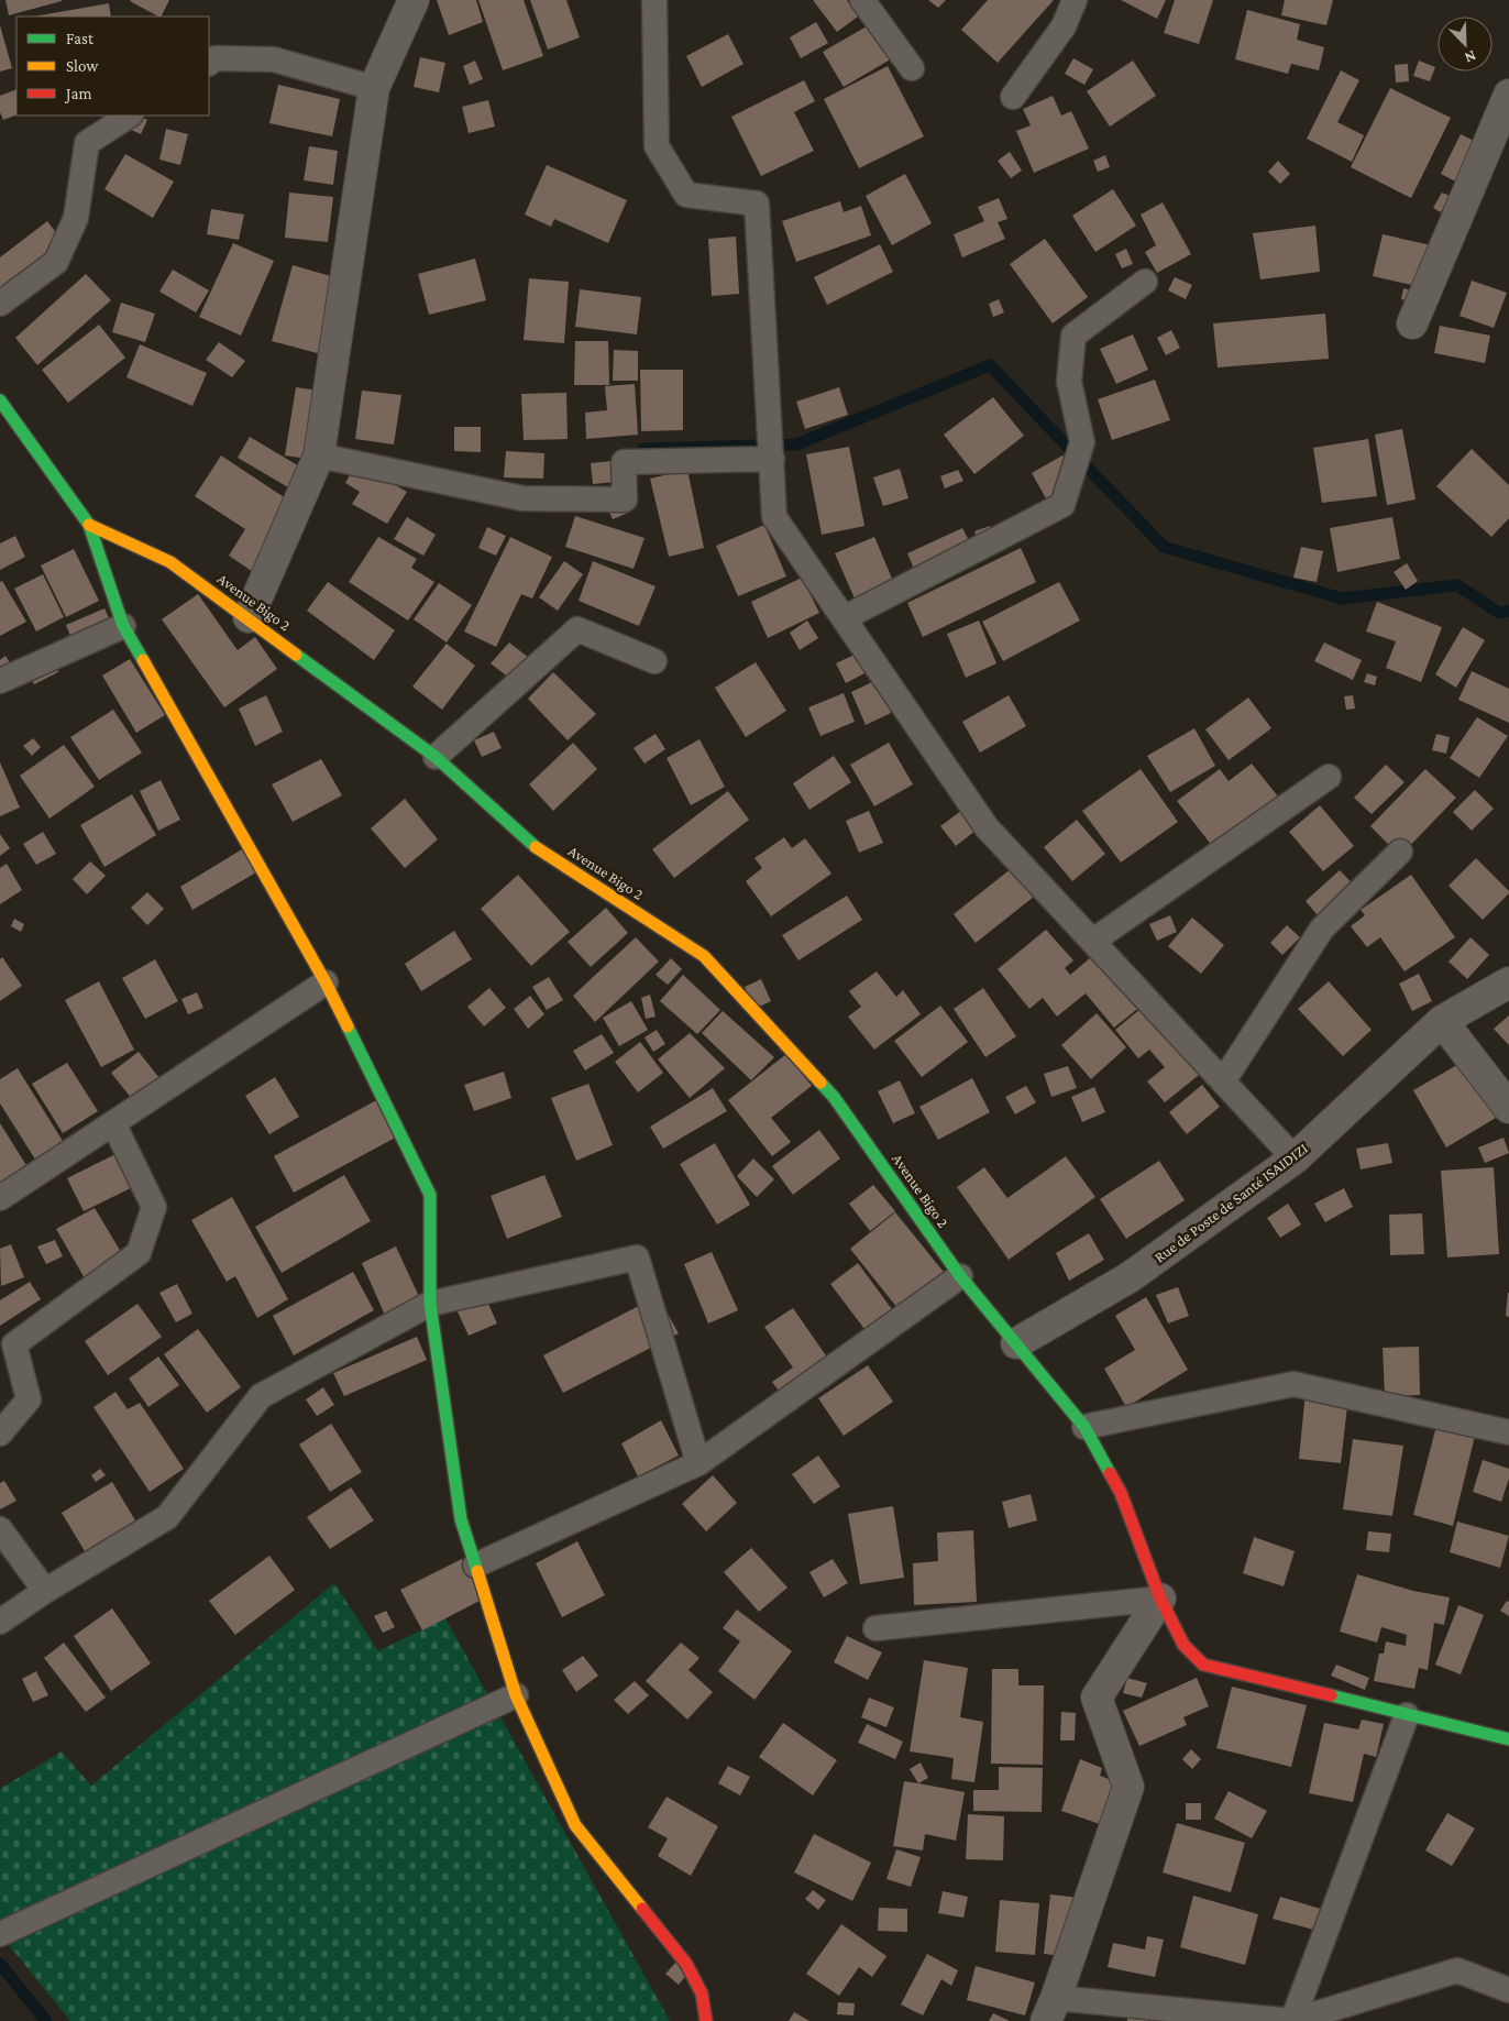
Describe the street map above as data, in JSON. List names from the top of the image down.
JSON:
{
  "streets": {
    "street": ["Avenue Bigo 2", "Rue de Poste de Santé ISAIDIZI"]
  },
  "crossings": [
    ["Avenue Bigo 2", "Rue de Poste de Santé ISAIDIZI"]
  ],
  "legend": ["Fast", "Slow", "Jam"],
  "north": "bottom right"
}
